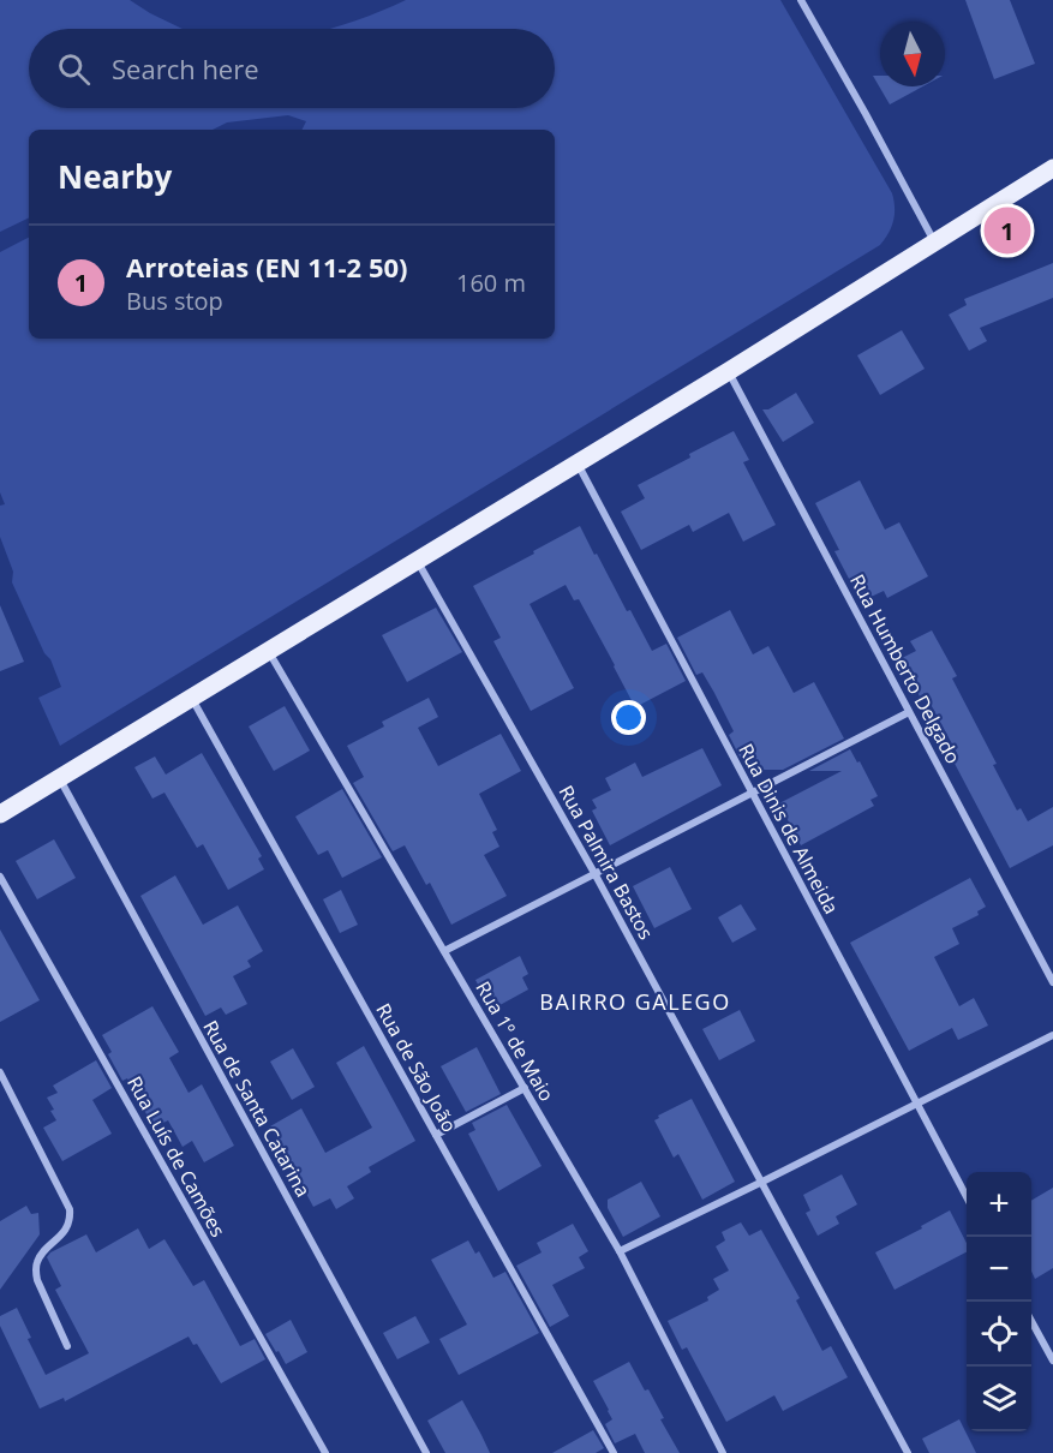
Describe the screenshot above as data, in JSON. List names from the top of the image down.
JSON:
{
  "streets": {
    "street": [
      "Rua Humberto Delgado",
      "Rua Dinis de Almeida",
      "Rua Palmira Bastos",
      "Rua 1º de Maio",
      "Rua de São João",
      "Rua de Santa Catarina",
      "Rua Luís de Camões"
    ]
  },
  "districts": ["BAIRRO GALEGO"],
  "north": "bottom",
  "page": {
    "search": "Search here",
    "heading": "Nearby",
    "pins": "1",
    "list": [
      {
        "mark": "1",
        "name": "Arroteias (EN 11-2 50)",
        "note": "Bus stop",
        "value": "160 m"
      }
    ],
    "map_buttons": ["+", "−"]
  }
}
